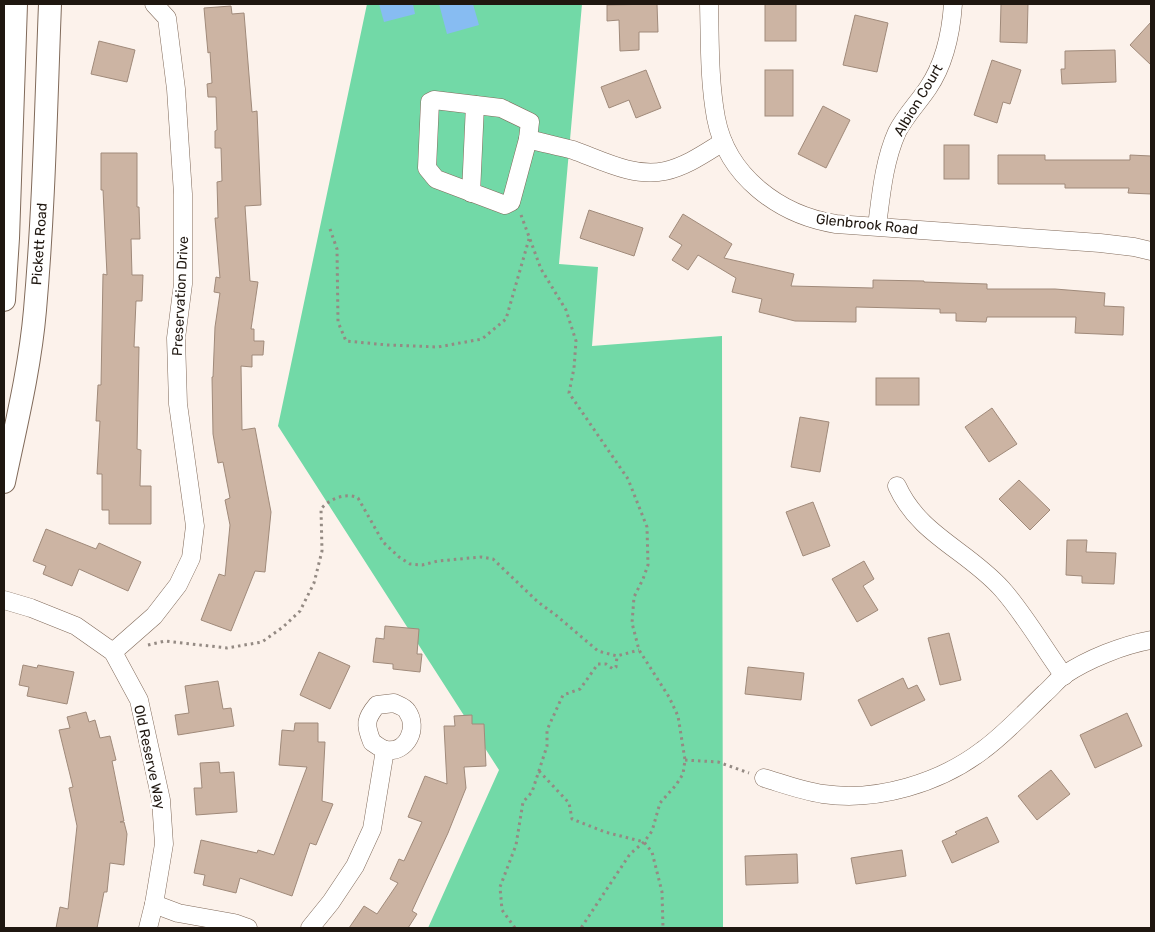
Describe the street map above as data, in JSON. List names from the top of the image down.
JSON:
{
  "streets": {
    "main road": ["Pickett Road"],
    "street": [
      "Albion Court",
      "Glenbrook Road",
      "Preservation Drive",
      "Old Reserve Way"
    ]
  },
  "crossings": [
    ["Albion Court", "Glenbrook Road"],
    ["Preservation Drive", "Old Reserve Way"]
  ]
}
